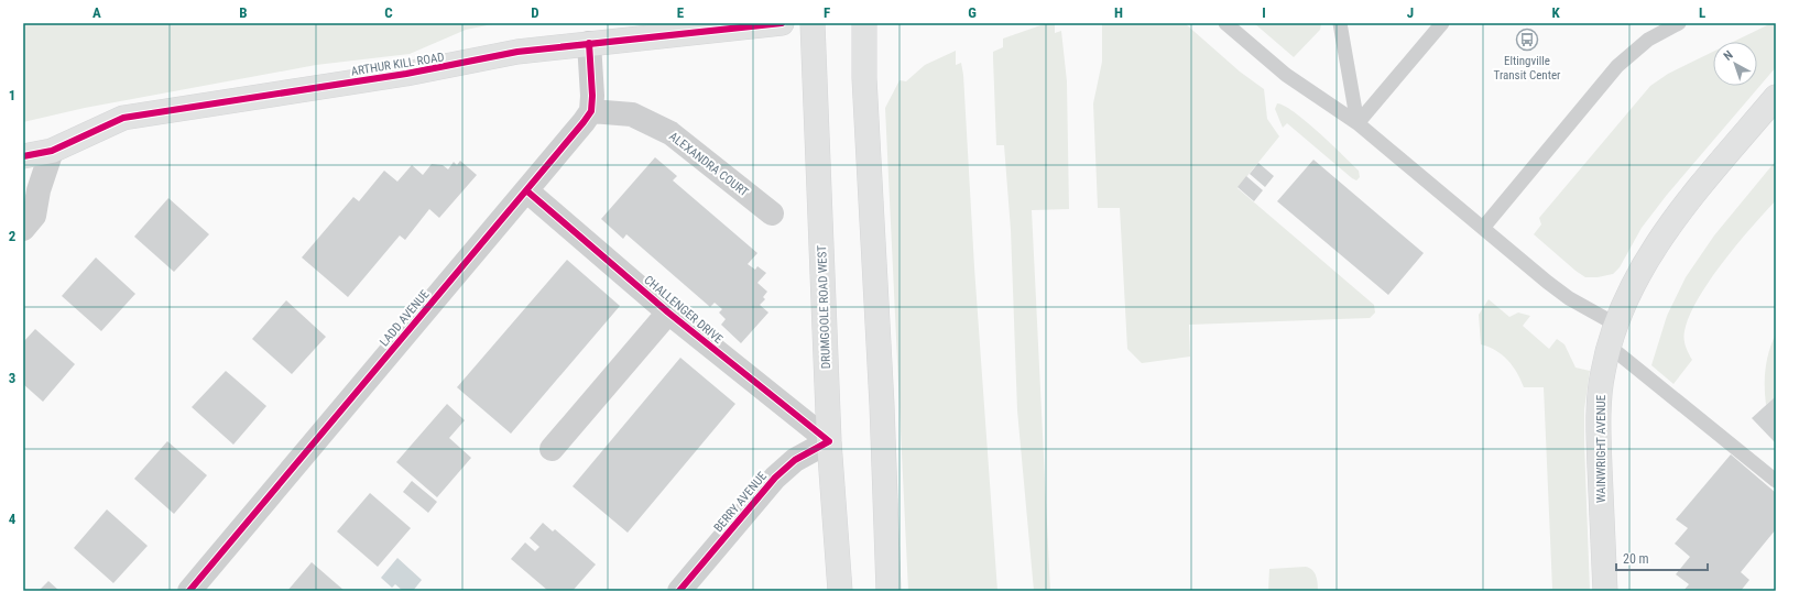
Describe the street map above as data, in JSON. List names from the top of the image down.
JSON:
{
  "streets": {
    "main road": ["ARTHUR KILL ROAD", "DRUMGOOLE ROAD WEST", "WAINWRIGHT AVENUE"],
    "street": [
      "ALEXANDRA COURT",
      "CHALLENGER DRIVE",
      "LADD AVENUE",
      "BERRY AVENUE"
    ]
  },
  "crossings": [
    ["ALEXANDRA COURT", "LADD AVENUE"],
    ["DRUMGOOLE ROAD WEST", "CHALLENGER DRIVE"],
    ["DRUMGOOLE ROAD WEST", "BERRY AVENUE"],
    ["CHALLENGER DRIVE", "LADD AVENUE"],
    ["CHALLENGER DRIVE", "BERRY AVENUE"]
  ],
  "places": {
    "bus stop": ["Eltingville Transit Center"]
  },
  "scale_bar": "20 m",
  "north": "top left",
  "grid": {
    "columns": [
      "A",
      "B",
      "C",
      "D",
      "E",
      "F",
      "G",
      "H",
      "I",
      "J",
      "K",
      "L"
    ],
    "rows": [
      "1",
      "2",
      "3",
      "4"
    ]
  }
}
